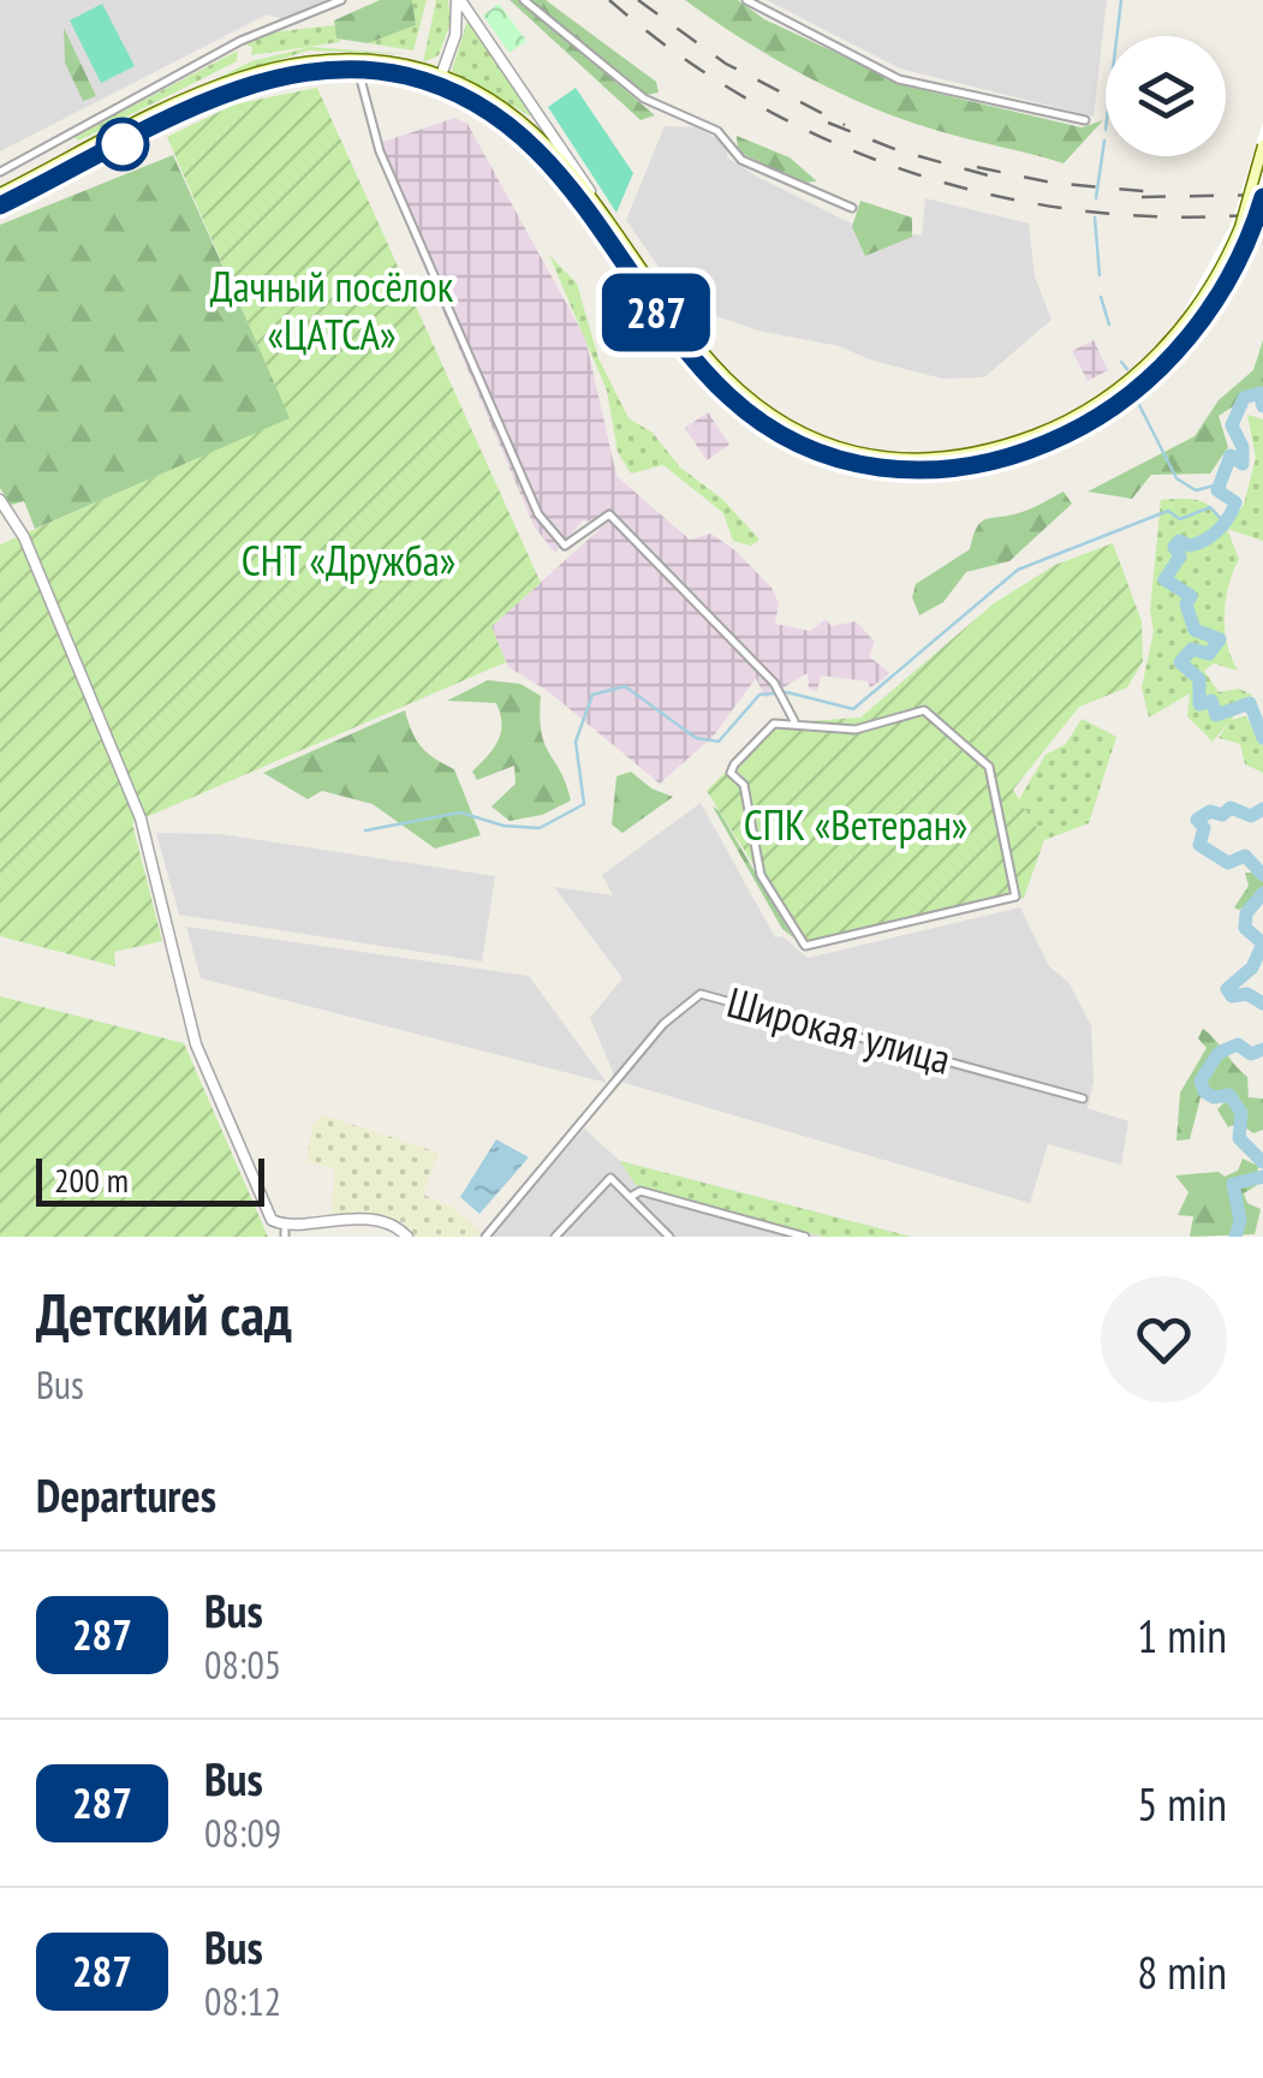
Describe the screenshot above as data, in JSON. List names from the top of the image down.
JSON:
{
  "streets": {
    "street": ["Широкая улица"]
  },
  "parks": ["Дачный посёлок «ЦАТСА»", "СНТ «Дружба»", "СПК «Ветеран»"],
  "lines": ["bus line 287"],
  "scale_bar": "200 m",
  "page": {
    "on_map": "287",
    "scale": "200 m",
    "heading": [
      ["Детский сад", "Bus"],
      "Departures"
    ],
    "list": [
      {
        "mark": "287",
        "name": "Bus",
        "note": "08:05",
        "value": "1 min"
      },
      {
        "mark": "287",
        "name": "Bus",
        "note": "08:09",
        "value": "5 min"
      },
      {
        "mark": "287",
        "name": "Bus",
        "note": "08:12",
        "value": "8 min"
      }
    ]
  }
}
